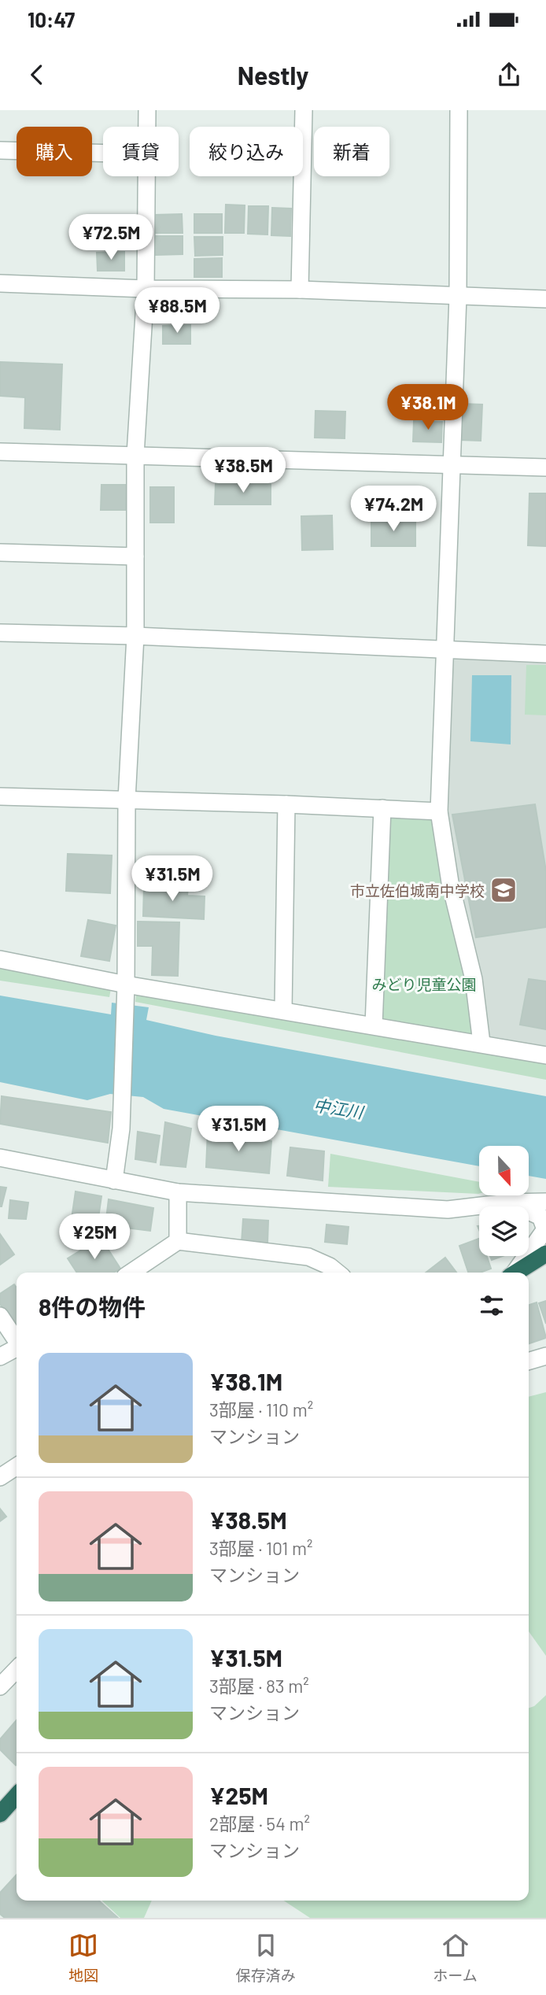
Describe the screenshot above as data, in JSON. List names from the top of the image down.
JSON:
{
  "water": ["中江川"],
  "parks": ["みどり児童公園"],
  "places": {
    "school or university": ["市立佐伯城南中学校"]
  },
  "north": "bottom",
  "page": {
    "status": "10:47",
    "header": "Nestly",
    "chip": [
      "購入",
      "賃貸",
      "絞り込み",
      "新着"
    ],
    "price": [
      "¥72.5M",
      "¥88.5M",
      "¥38.1M",
      "¥38.5M",
      "¥74.2M",
      "¥31.5M",
      "¥31.5M",
      "¥25M"
    ],
    "heading": "8件の物件",
    "list": [
      {
        "name": "¥38.1M",
        "note": "3部屋 · 110 m² · マンション"
      },
      {
        "name": "¥38.5M",
        "note": "3部屋 · 101 m² · マンション"
      },
      {
        "name": "¥31.5M",
        "note": "3部屋 · 83 m² · マンション"
      },
      {
        "name": "¥25M",
        "note": "2部屋 · 54 m² · マンション"
      }
    ],
    "tabs": ["地図", "保存済み", "ホーム"]
  }
}
